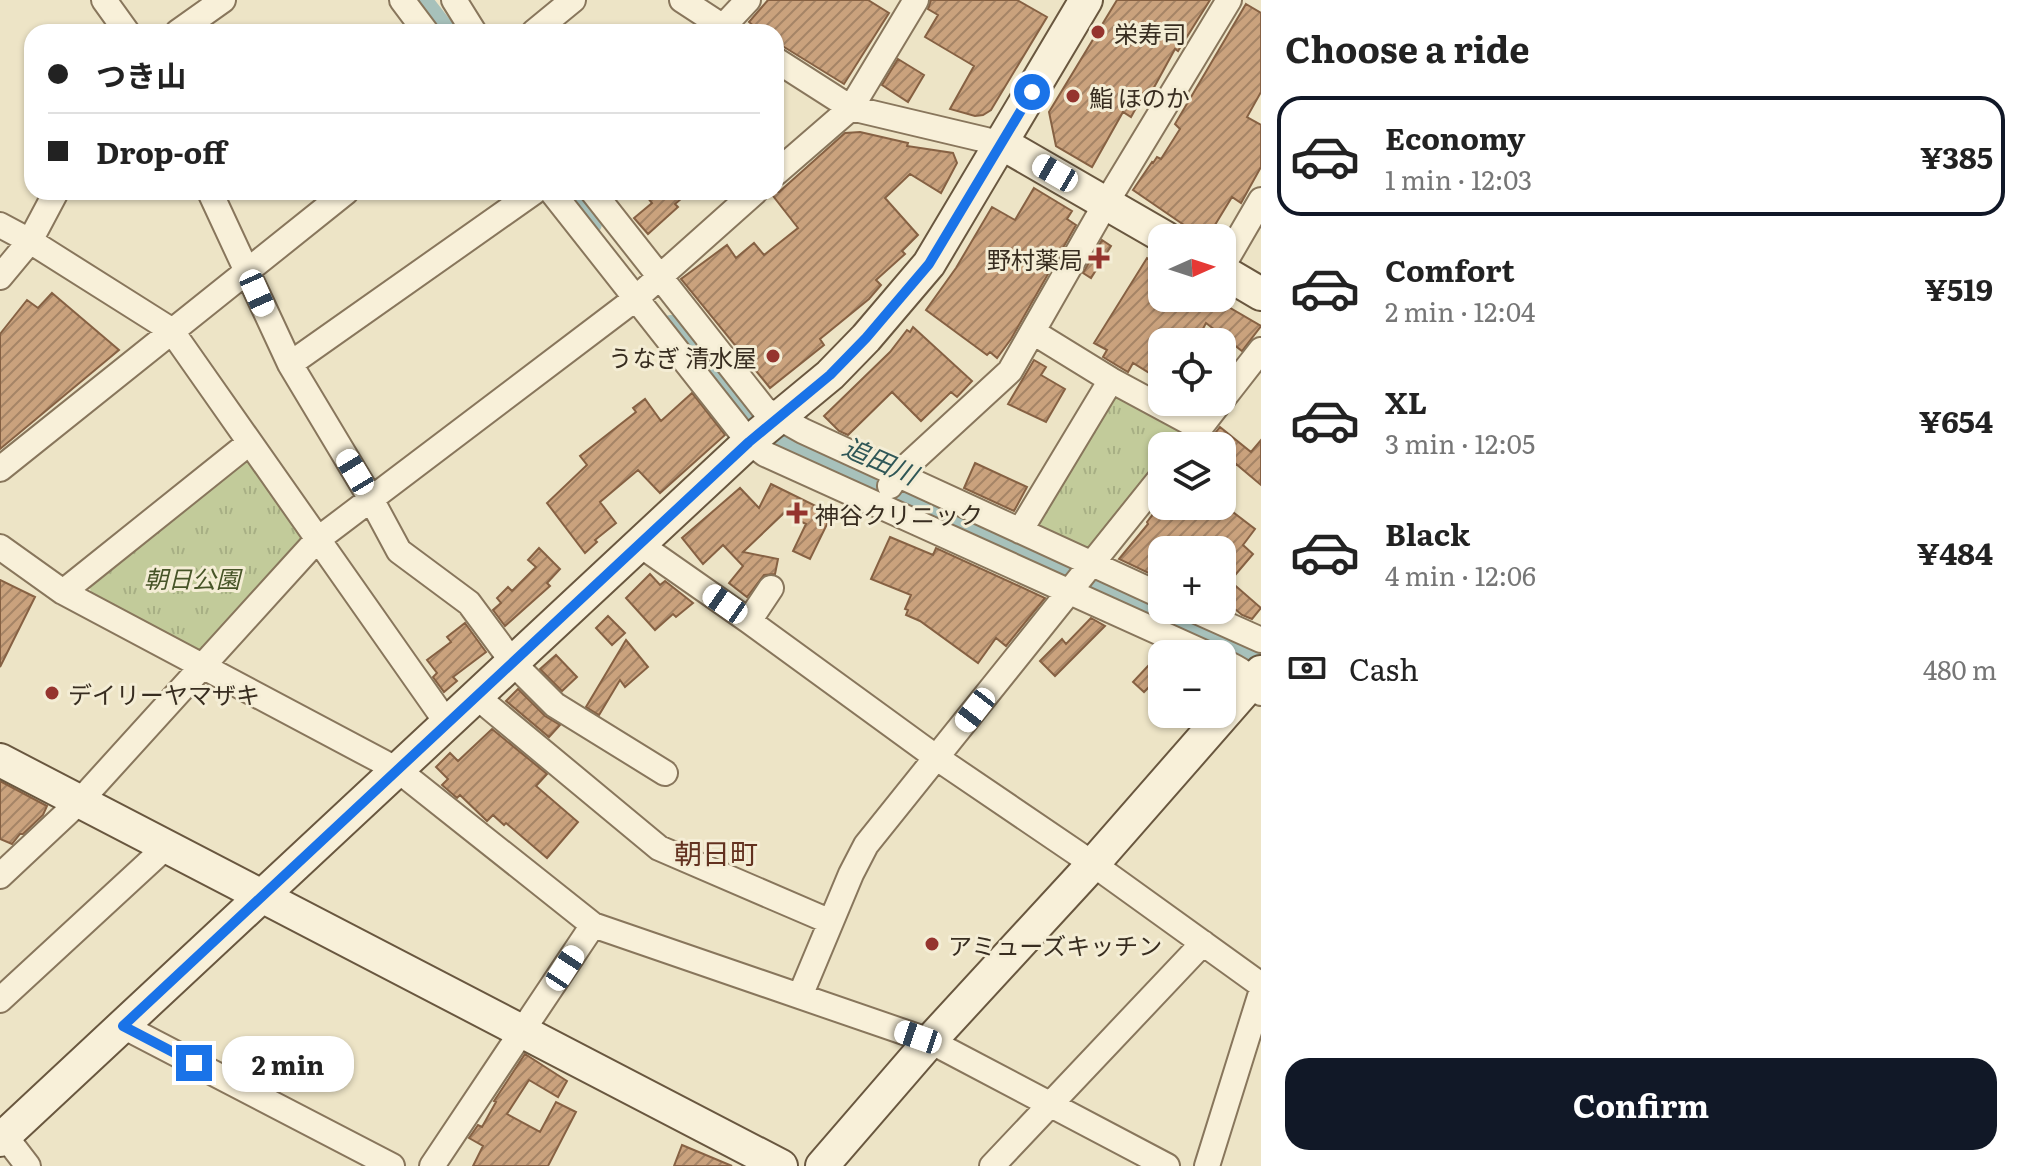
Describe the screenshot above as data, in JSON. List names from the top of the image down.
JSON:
{
  "districts": ["朝日町"],
  "water": ["追田川"],
  "parks": ["朝日公園"],
  "places": {
    "other": [
      "栄寿司",
      "鮨 ほのか",
      "うなぎ 清水屋",
      "デイリーヤマザキ",
      "アミューズキッチン"
    ],
    "health": ["野村薬局", "神谷クリニック"]
  },
  "north": "right",
  "page": {
    "heading": "Choose a ride",
    "banner": ["つき山", "Drop-off"],
    "list": [
      {
        "name": "Economy",
        "note": "1 min · 12:03",
        "value": "¥385"
      },
      {
        "name": "Comfort",
        "note": "2 min · 12:04",
        "value": "¥519"
      },
      {
        "name": "XL",
        "note": "3 min · 12:05",
        "value": "¥654"
      },
      {
        "name": "Black",
        "note": "4 min · 12:06",
        "value": "¥484"
      }
    ],
    "map_buttons": ["+", "−"],
    "pay": ["Cash", "480 m"],
    "bubble": "2 min",
    "buttons": "Confirm"
  }
}
